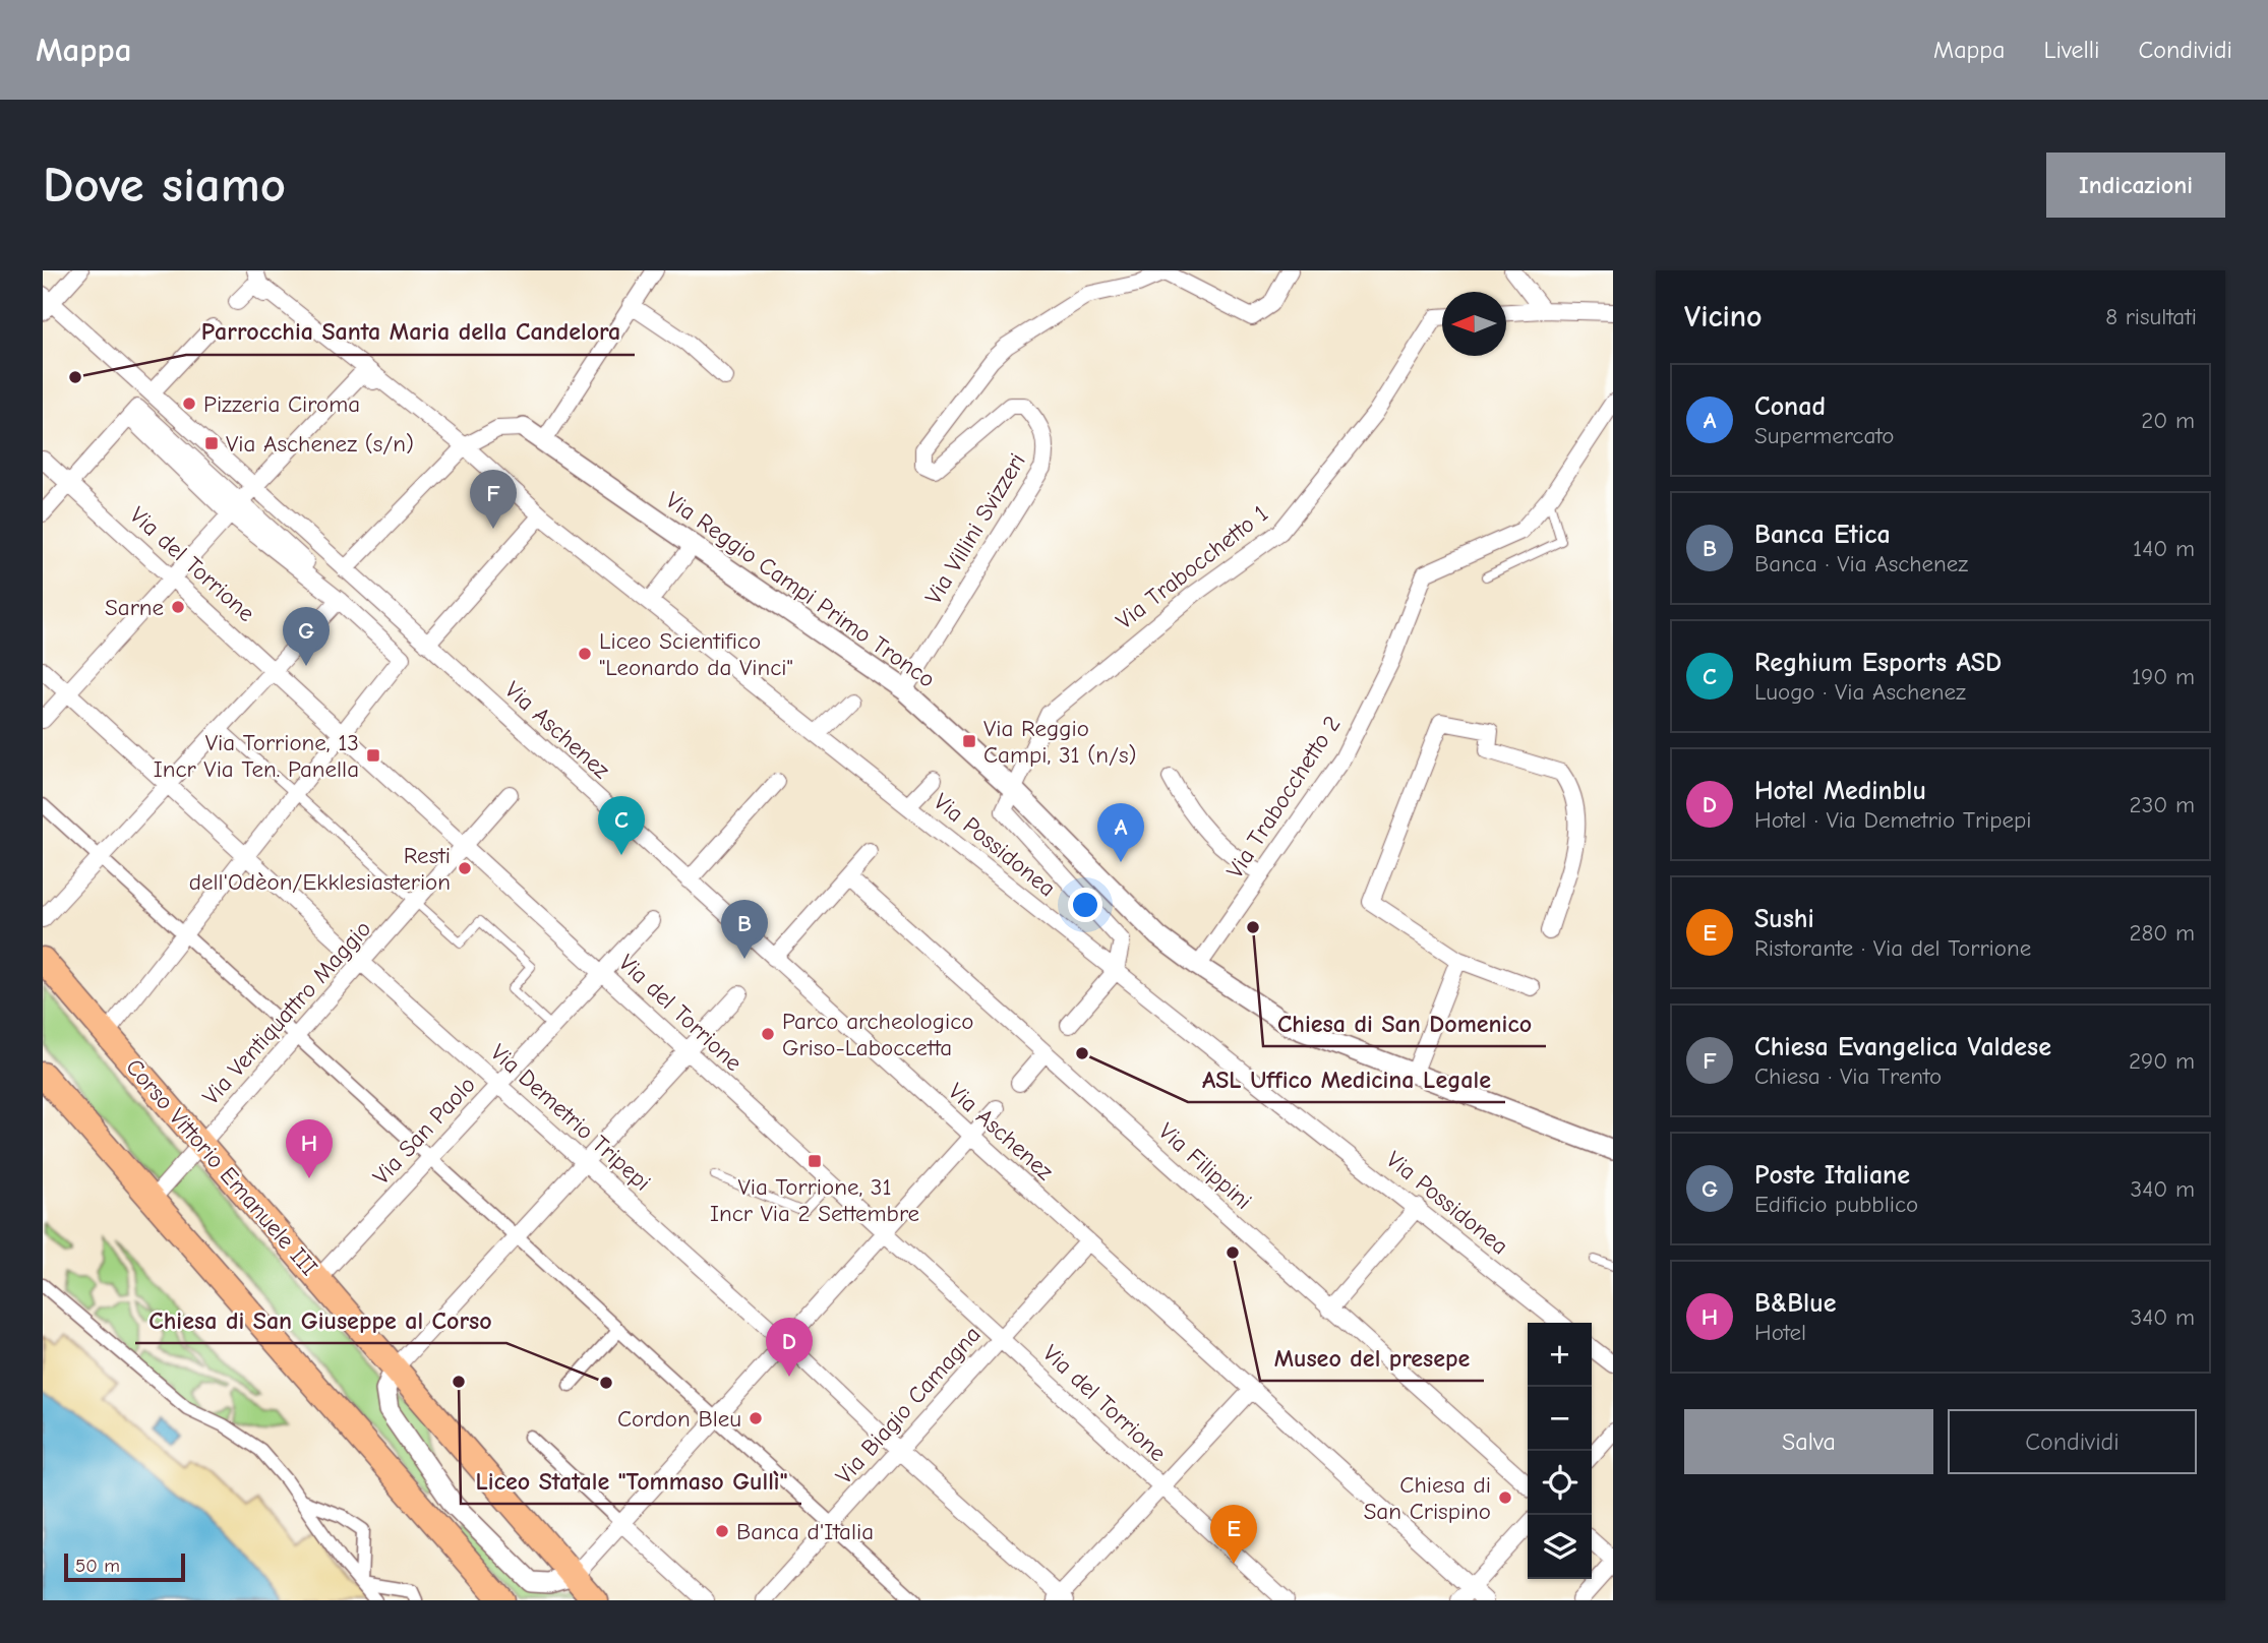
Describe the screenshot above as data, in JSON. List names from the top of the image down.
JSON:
{
  "streets": {
    "main road": ["Corso Vittorio Emanuele III"],
    "street": [
      "Via Villini Svizzeri",
      "Via del Torrione",
      "Via Trabocchetto 1",
      "Via Reggio Campi Primo Tronco",
      "Via Aschenez",
      "Via Trabocchetto 2",
      "Via Possidonea",
      "Via Ventiquattro Maggio",
      "Via Demetrio Tripepi",
      "Via San Paolo",
      "Via Filippini",
      "Via Biagio Camagna"
    ]
  },
  "crossings": [
    ["Via Villini Svizzeri", "Via Reggio Campi Primo Tronco"],
    ["Via del Torrione", "Via Ventiquattro Maggio"],
    ["Via del Torrione", "Via San Paolo"],
    ["Via del Torrione", "Via Biagio Camagna"],
    ["Via Trabocchetto 1", "Via Reggio Campi Primo Tronco"],
    ["Via Reggio Campi Primo Tronco", "Via Trabocchetto 2"],
    ["Via Aschenez", "Via Biagio Camagna"],
    ["Via Ventiquattro Maggio", "Via Demetrio Tripepi"],
    ["Via Ventiquattro Maggio", "Corso Vittorio Emanuele III"],
    ["Via Demetrio Tripepi", "Via San Paolo"],
    ["Via Demetrio Tripepi", "Via Biagio Camagna"],
    ["Via San Paolo", "Corso Vittorio Emanuele III"]
  ],
  "places": {
    "other": [
      "Parrocchia Santa Maria della Candelora",
      "Pizzeria Ciroma",
      "Sarne",
      "Liceo Scientifico \"Leonardo da Vinci\"",
      "Resti dell'Odèon/Ekklesiasterion",
      "Chiesa di San Domenico",
      "Parco archeologico Griso-Laboccetta",
      "ASL Uffico Medicina Legale",
      "Museo del presepe",
      "Liceo Statale \"Tommaso Gullì\"",
      "Chiesa di San Giuseppe al Corso",
      "Cordon Bleu",
      "Chiesa di San Crispino",
      "Banca d'Italia"
    ],
    "transit": [
      "Via Aschenez (s/n)",
      "Via Reggio Campi, 31 (n/s)",
      "Via Torrione, 13 Incr Via Ten. Panella",
      "Via Torrione, 31 Incr Via 2 Settembre"
    ]
  },
  "scale_bar": "50 m",
  "north": "left",
  "page": {
    "header": "Mappa",
    "nav": ["Mappa", "Livelli", "Condividi"],
    "buttons": [
      "Indicazioni",
      ["Salva", "Condividi"]
    ],
    "title": "Dove siamo",
    "heading": ["Vicino", "8 risultati"],
    "list": [
      {
        "mark": "A",
        "name": "Conad",
        "note": "Supermercato",
        "value": "20 m"
      },
      {
        "mark": "B",
        "name": "Banca Etica",
        "note": "Banca · Via Aschenez",
        "value": "140 m"
      },
      {
        "mark": "C",
        "name": "Reghium Esports ASD",
        "note": "Luogo · Via Aschenez",
        "value": "190 m"
      },
      {
        "mark": "D",
        "name": "Hotel Medinblu",
        "note": "Hotel · Via Demetrio Tripepi",
        "value": "230 m"
      },
      {
        "mark": "E",
        "name": "Sushi",
        "note": "Ristorante · Via del Torrione",
        "value": "280 m"
      },
      {
        "mark": "F",
        "name": "Chiesa Evangelica Valdese",
        "note": "Chiesa · Via Trento",
        "value": "290 m"
      },
      {
        "mark": "G",
        "name": "Poste Italiane",
        "note": "Edificio pubblico",
        "value": "340 m"
      },
      {
        "mark": "H",
        "name": "B&Blue",
        "note": "Hotel",
        "value": "340 m"
      }
    ],
    "pins": [
      "F",
      "G",
      "C",
      "A",
      "B",
      "H",
      "D",
      "E"
    ],
    "map_buttons": ["+", "−"],
    "scale": "50 m"
  }
}
